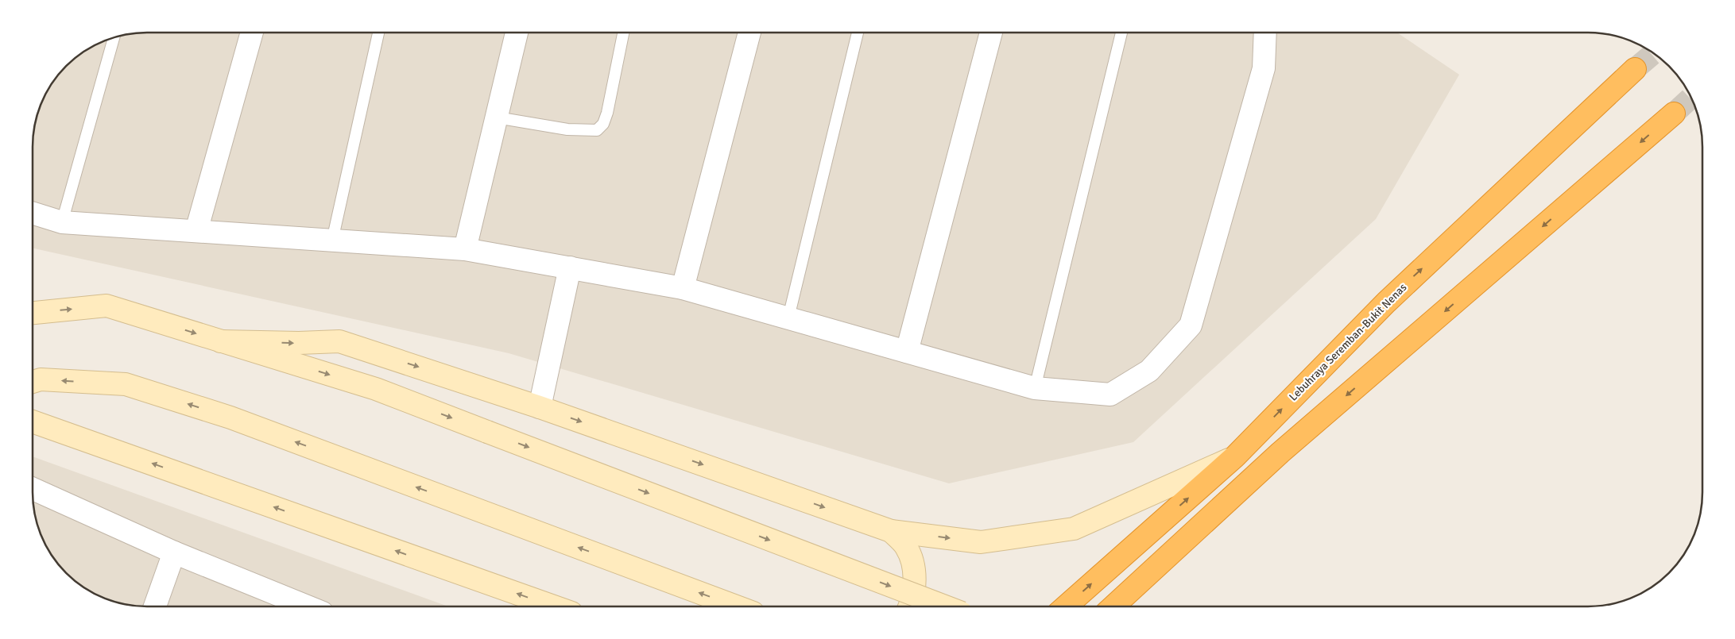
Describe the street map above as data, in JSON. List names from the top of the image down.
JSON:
{
  "streets": {
    "highway": ["Lebuhraya Seremban-Bukit Nenas"]
  }
}
